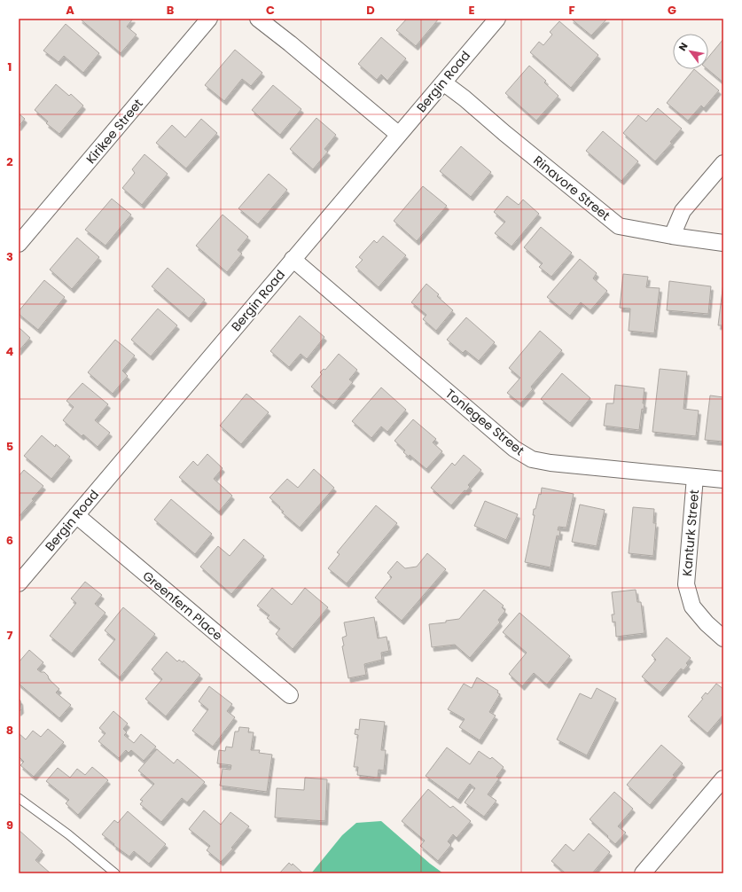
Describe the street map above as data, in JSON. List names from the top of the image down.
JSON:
{
  "streets": {
    "street": [
      "Bergin Road",
      "Kirikee Street",
      "Rinavore Street",
      "Tonlegee Street",
      "Kanturk Street",
      "Greenfern Place"
    ]
  },
  "crossings": [
    ["Bergin Road", "Rinavore Street"],
    ["Bergin Road", "Tonlegee Street"],
    ["Bergin Road", "Greenfern Place"],
    ["Tonlegee Street", "Kanturk Street"]
  ],
  "north": "top left",
  "grid": {
    "columns": [
      "A",
      "B",
      "C",
      "D",
      "E",
      "F",
      "G"
    ],
    "rows": [
      "1",
      "2",
      "3",
      "4",
      "5",
      "6",
      "7",
      "8",
      "9"
    ]
  }
}
